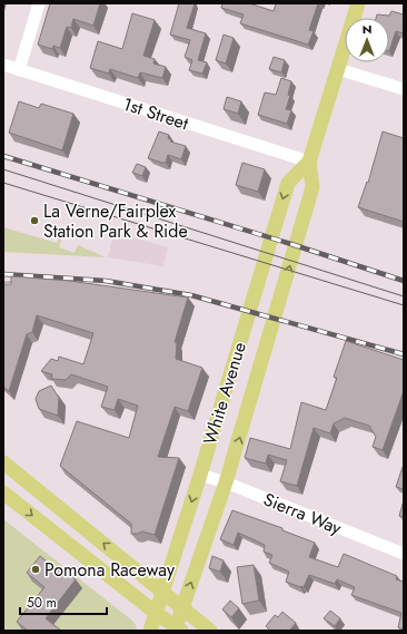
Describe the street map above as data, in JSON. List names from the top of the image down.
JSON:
{
  "streets": {
    "main road": ["White Avenue"],
    "street": ["1st Street", "Sierra Way"]
  },
  "crossings": [
    ["1st Street", "White Avenue"],
    ["White Avenue", "Sierra Way"]
  ],
  "places": ["La Verne/Fairplex Station Park & Ride", "Pomona Raceway"],
  "scale_bar": "50 m",
  "north": "top"
}
